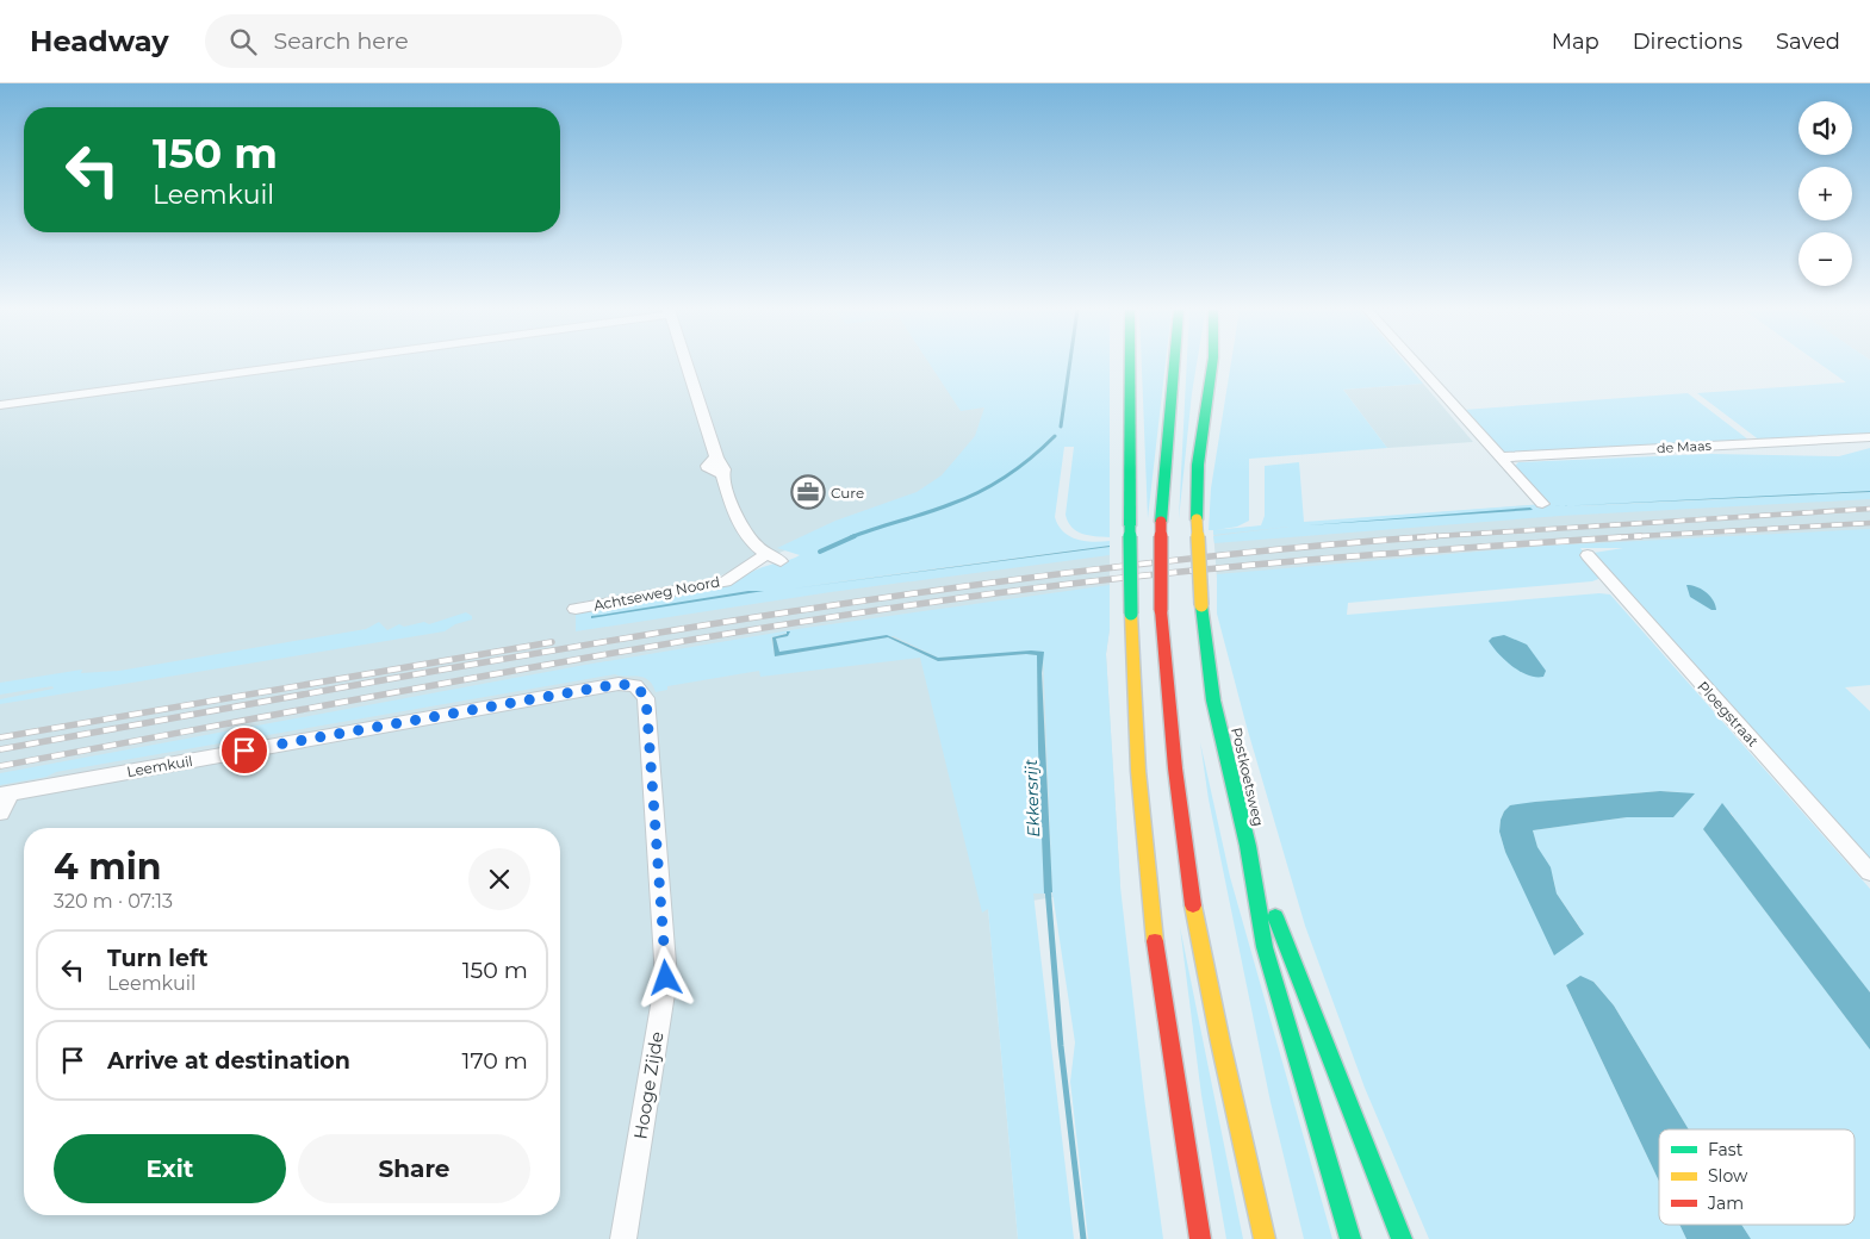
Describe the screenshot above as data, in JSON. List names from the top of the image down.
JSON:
{
  "streets": {
    "highway": ["Postkoetsweg"],
    "street": [
      "de Maas",
      "Achtseweg Noord",
      "Ploegstraat",
      "Leemkuil",
      "Hooge Zijde"
    ]
  },
  "crossings": [
    ["Leemkuil", "Hooge Zijde"]
  ],
  "water": ["Ekkersrijt"],
  "places": {
    "office": ["Cure"]
  },
  "legend": ["Fast", "Slow", "Jam"],
  "page": {
    "header": "Headway",
    "search": "Search here",
    "nav": ["Map", "Directions", "Saved"],
    "map_buttons": ["+", "−"],
    "turn": ["150 m", "Leemkuil"],
    "heading": ["4 min", "320 m · 07:13"],
    "list": [
      {
        "name": "Turn left",
        "note": "Leemkuil",
        "value": "150 m"
      },
      {
        "name": "Arrive at destination",
        "value": "170 m"
      }
    ],
    "buttons": ["Exit", "Share"]
  }
}
